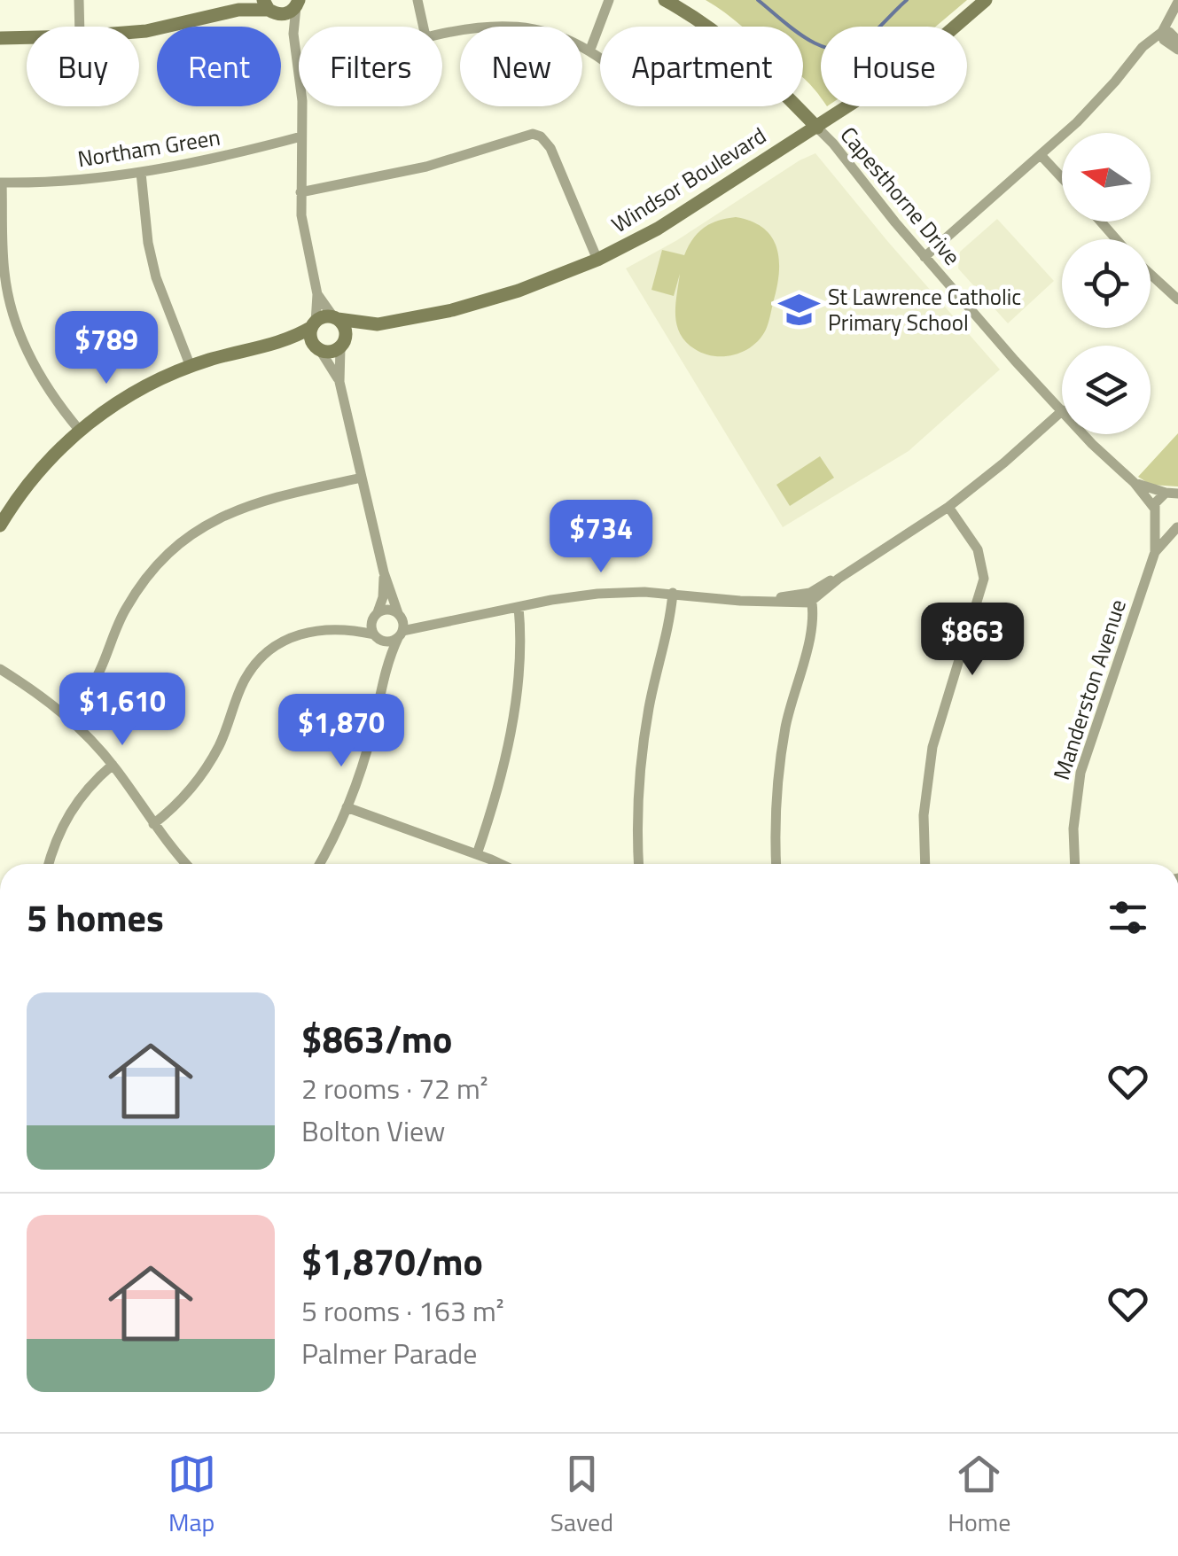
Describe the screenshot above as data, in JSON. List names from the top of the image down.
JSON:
{
  "streets": {
    "street": [
      "Northam Green",
      "Windsor Boulevard",
      "Capesthorne Drive",
      "Manderston Avenue"
    ]
  },
  "crossings": [
    ["Windsor Boulevard", "Capesthorne Drive"],
    ["Capesthorne Drive", "Manderston Avenue"]
  ],
  "places": {
    "school or university": ["St Lawrence Catholic Primary School"]
  },
  "north": "left",
  "page": {
    "chip": [
      "Buy",
      "Rent",
      "Filters",
      "New",
      "Apartment",
      "House"
    ],
    "price": [
      "$789",
      "$734",
      "$863",
      "$1,610",
      "$1,870"
    ],
    "heading": "5 homes",
    "list": [
      {
        "name": "$863/mo",
        "note": "2 rooms · 72 m² · Bolton View"
      },
      {
        "name": "$1,870/mo",
        "note": "5 rooms · 163 m² · Palmer Parade"
      }
    ],
    "tabs": ["Map", "Saved", "Home"]
  }
}
